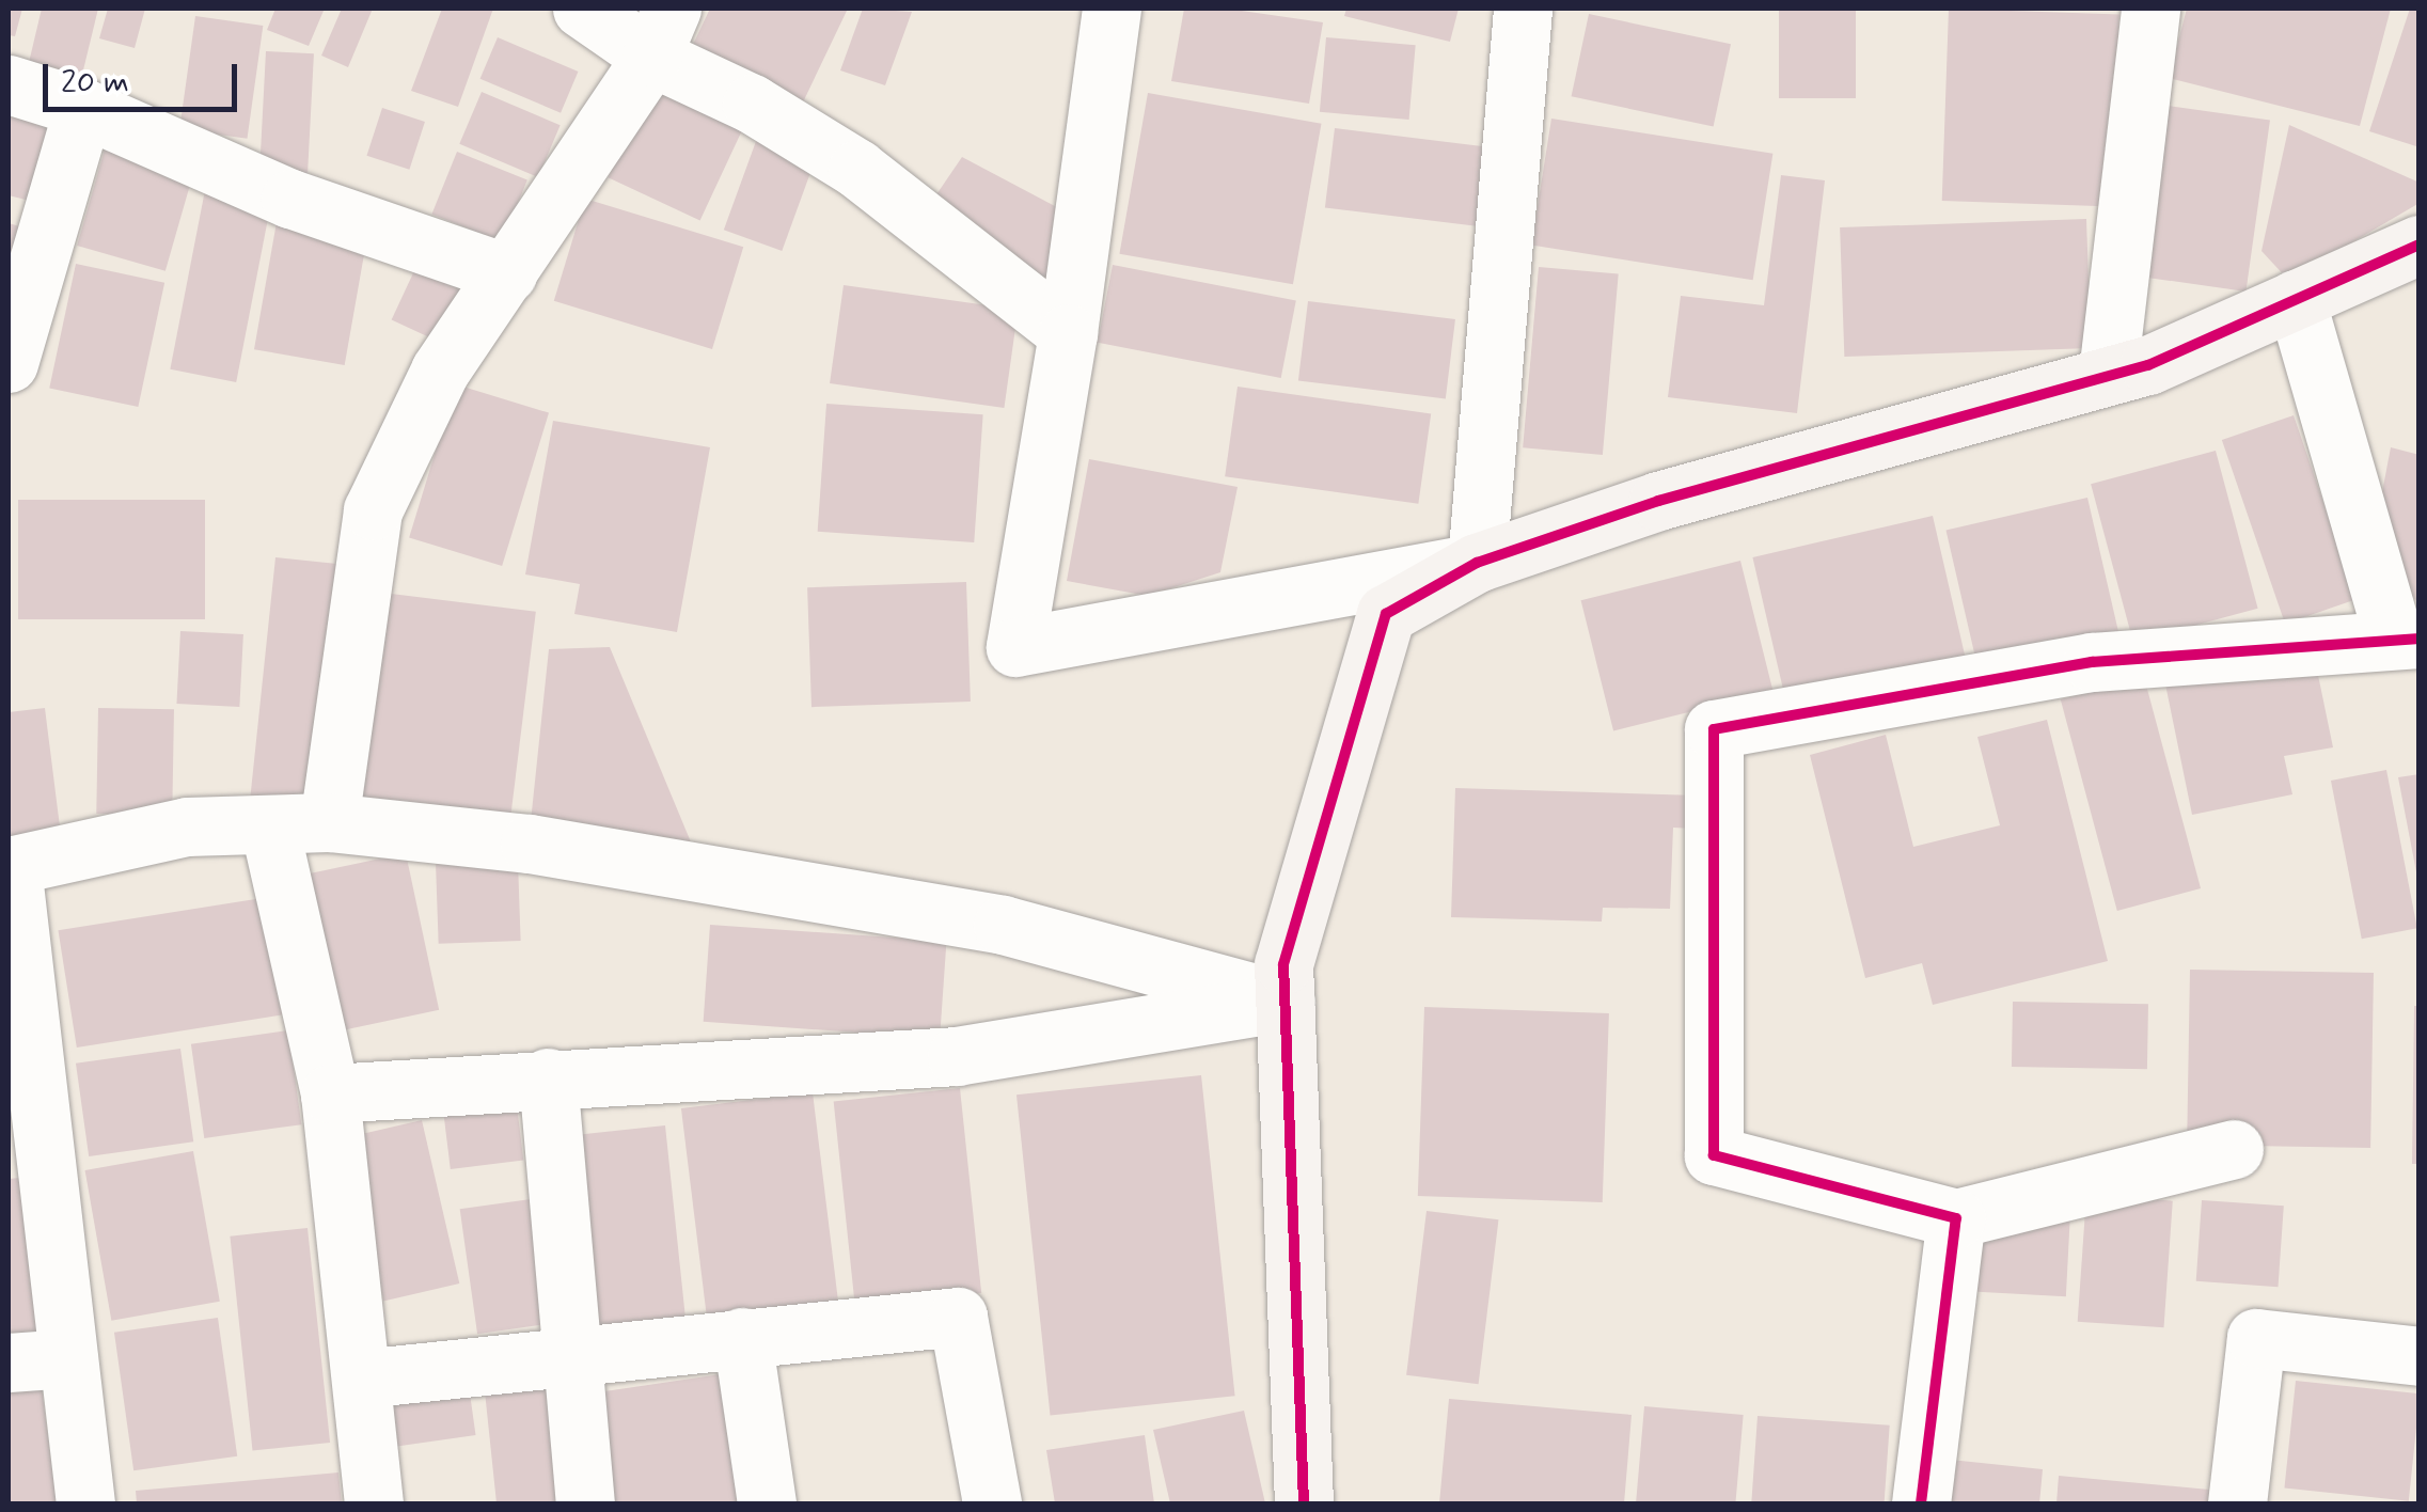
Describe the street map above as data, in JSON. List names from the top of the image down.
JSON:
{
  "scale_bar": "20 m"
}
